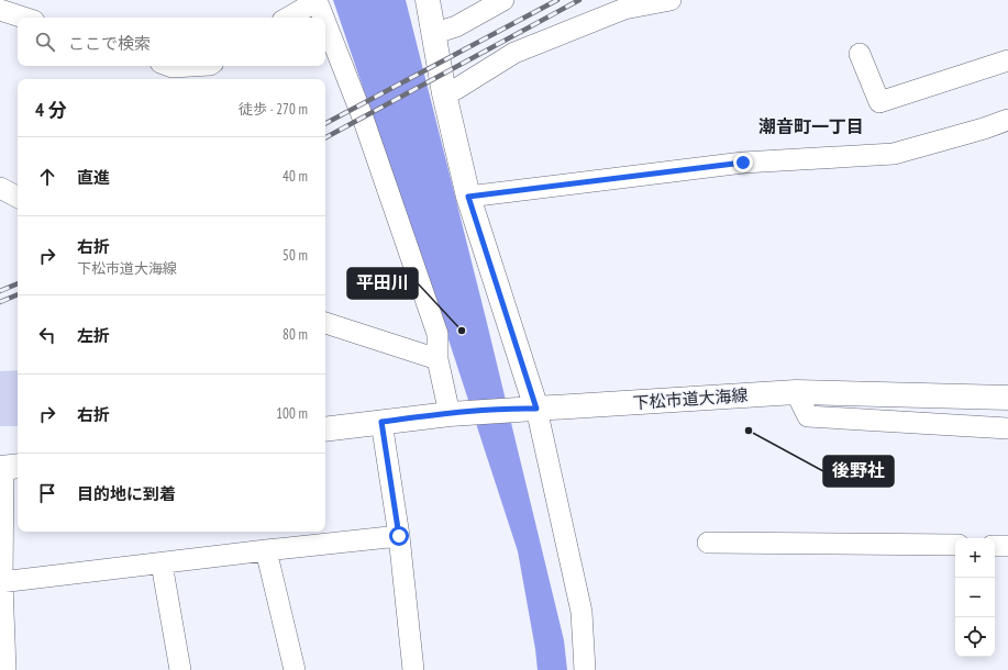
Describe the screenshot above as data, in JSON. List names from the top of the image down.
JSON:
{
  "streets": {
    "street": ["下松市道大海線"]
  },
  "districts": ["潮音町一丁目"],
  "places": ["平田川", "後野社"],
  "page": {
    "search": "ここで検索",
    "heading": ["4 分", "徒歩 · 270 m"],
    "list": [
      ["直進", "40 m"],
      ["右折", "下松市道大海線", "50 m"],
      ["左折", "80 m"],
      ["右折", "100 m"],
      "目的地に到着"
    ],
    "map_buttons": ["+", "−"]
  }
}
